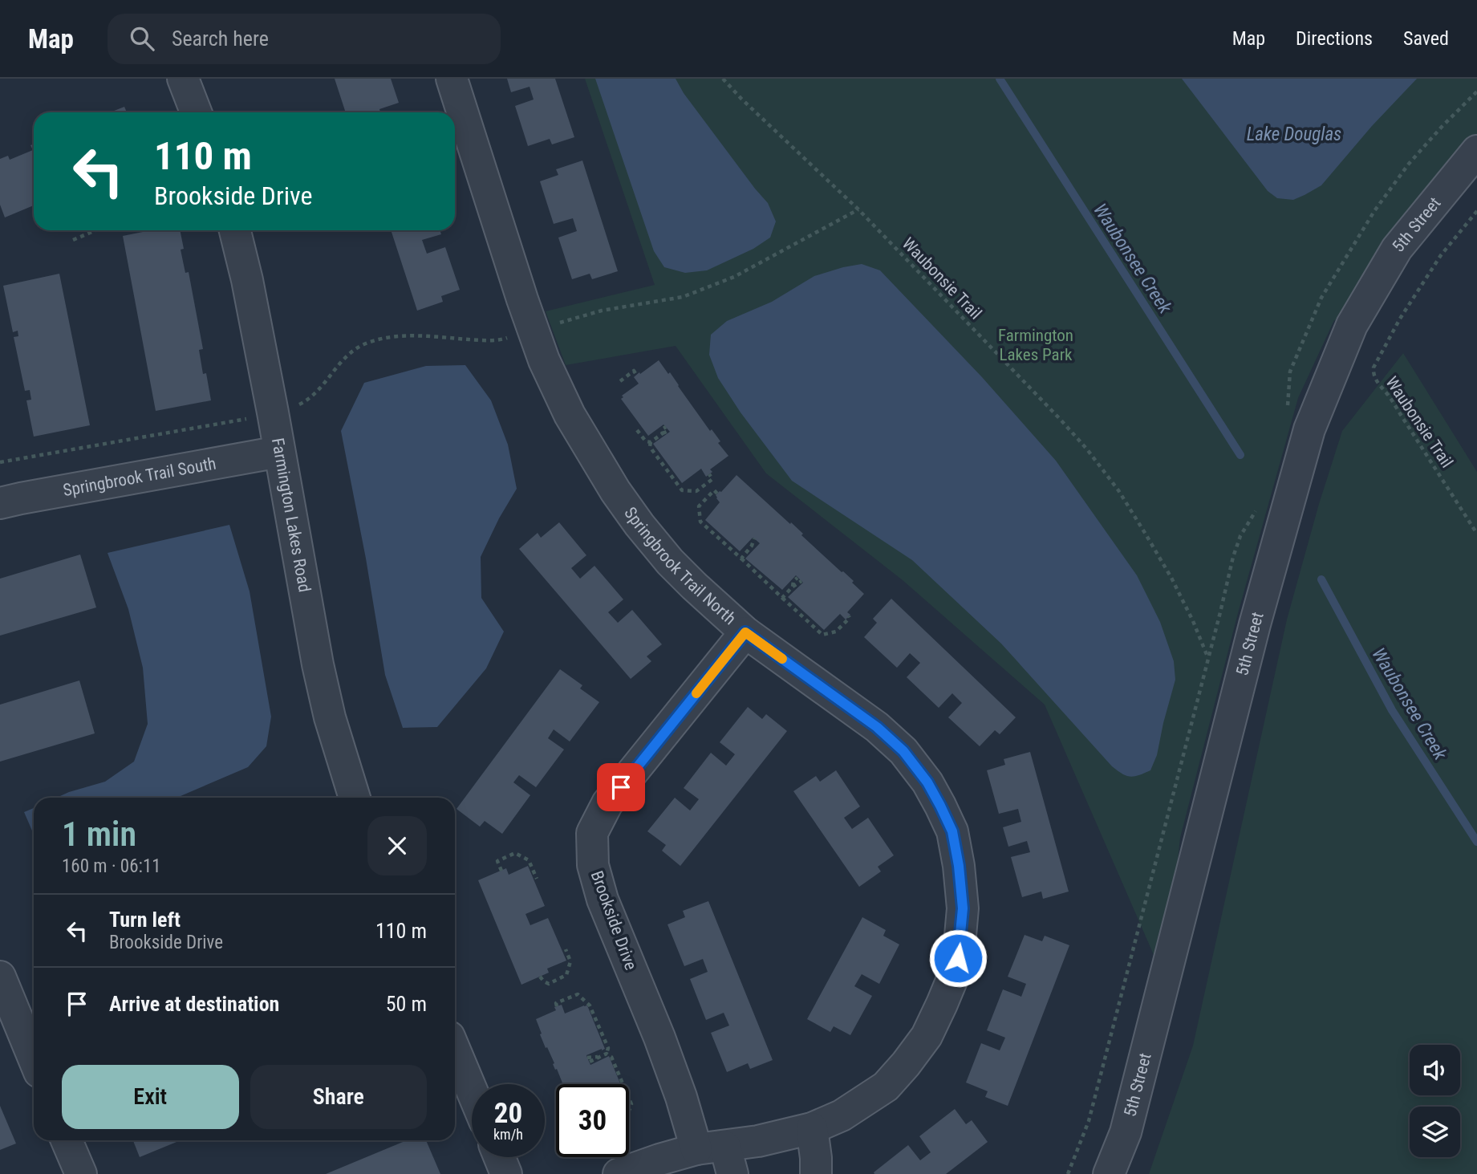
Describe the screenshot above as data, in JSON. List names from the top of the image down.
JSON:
{
  "streets": {
    "street": [
      "5th Street",
      "Springbrook Trail South",
      "Farmington Lakes Road",
      "Springbrook Trail North",
      "Brookside Drive"
    ],
    "path": ["Waubonsie Trail"]
  },
  "crossings": [
    ["Springbrook Trail South", "Farmington Lakes Road"],
    ["Springbrook Trail North", "Brookside Drive"]
  ],
  "water": ["Lake Douglas", "Waubonsee Creek"],
  "parks": ["Farmington Lakes Park"],
  "page": {
    "header": "Map",
    "search": "Search here",
    "nav": ["Map", "Directions", "Saved"],
    "turn": ["110 m", "Brookside Drive"],
    "heading": ["1 min", "160 m · 06:11"],
    "list": [
      {
        "name": "Turn left",
        "note": "Brookside Drive",
        "value": "110 m"
      },
      {
        "name": "Arrive at destination",
        "value": "50 m"
      }
    ],
    "buttons": ["Exit", "Share"],
    "speed": "20 km/h",
    "limit": "30"
  }
}
